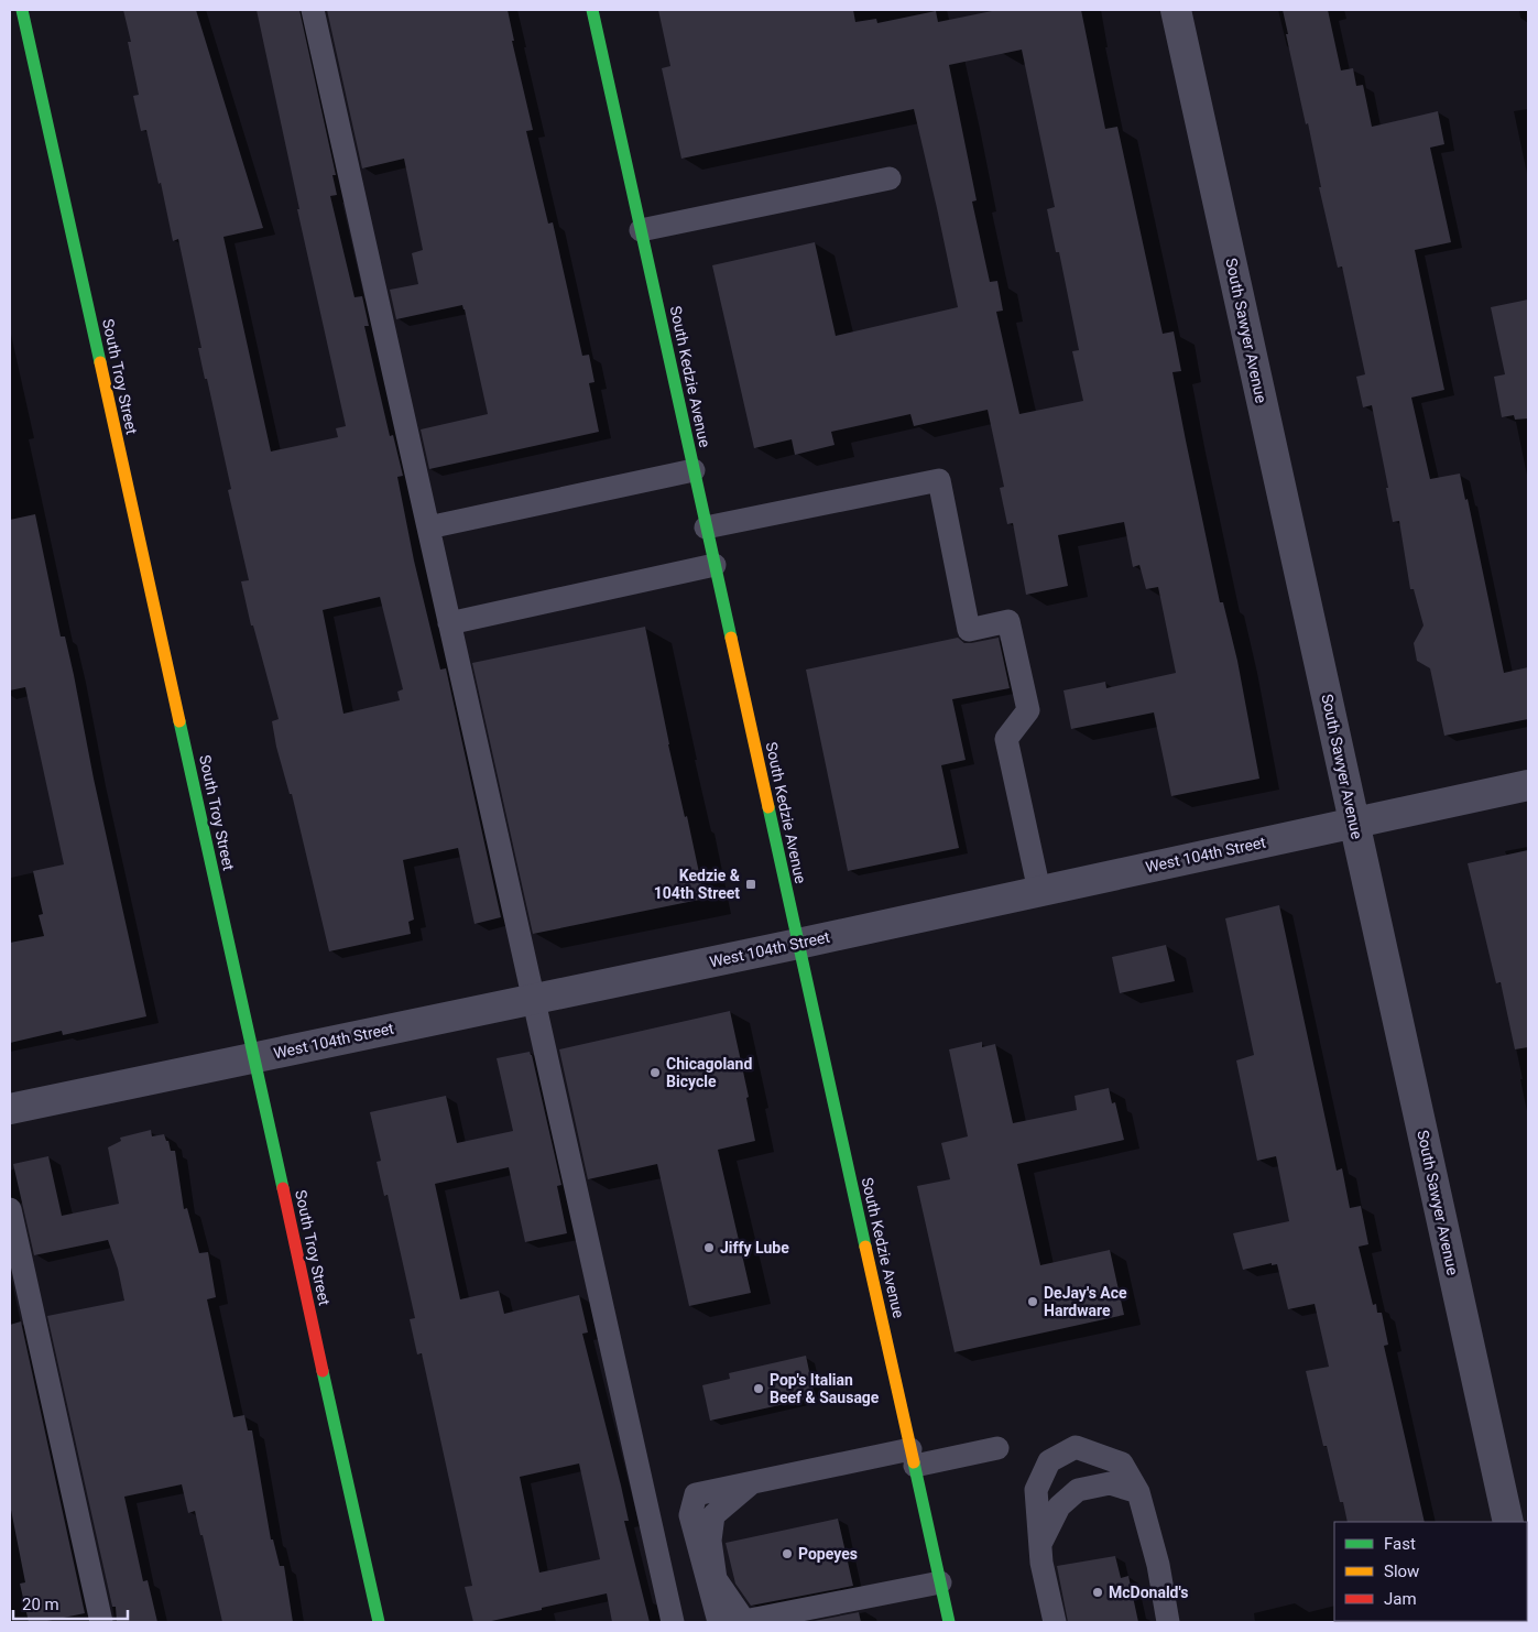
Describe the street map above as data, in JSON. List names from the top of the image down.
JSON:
{
  "streets": {
    "main road": ["South Troy Street", "South Kedzie Avenue"],
    "street": ["South Sawyer Avenue", "West 104th Street"]
  },
  "crossings": [
    ["South Sawyer Avenue", "West 104th Street"],
    ["South Troy Street", "West 104th Street"],
    ["South Kedzie Avenue", "West 104th Street"]
  ],
  "places": {
    "transit": ["Kedzie & 104th Street"],
    "other": [
      "Chicagoland Bicycle",
      "Jiffy Lube",
      "DeJay's Ace Hardware",
      "Pop's Italian Beef & Sausage",
      "Popeyes",
      "McDonald's"
    ]
  },
  "legend": ["Fast", "Slow", "Jam"],
  "scale_bar": "20 m"
}
